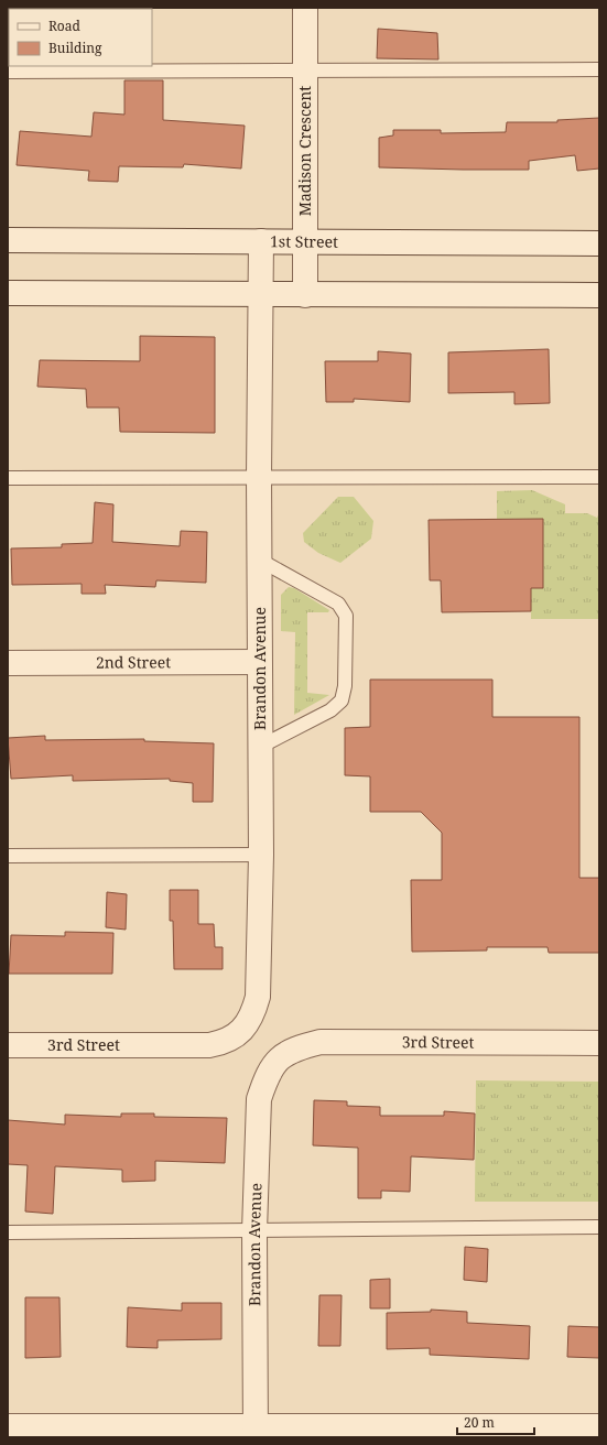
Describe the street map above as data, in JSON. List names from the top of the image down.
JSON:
{
  "streets": {
    "street": [
      "Madison Crescent",
      "1st Street",
      "2nd Street",
      "Brandon Avenue",
      "3rd Street"
    ]
  },
  "crossings": [
    ["Madison Crescent", "1st Street"],
    ["1st Street", "Brandon Avenue"],
    ["2nd Street", "Brandon Avenue"],
    ["Brandon Avenue", "3rd Street"]
  ],
  "legend": ["Road", "Building"],
  "scale_bar": "20 m"
}
